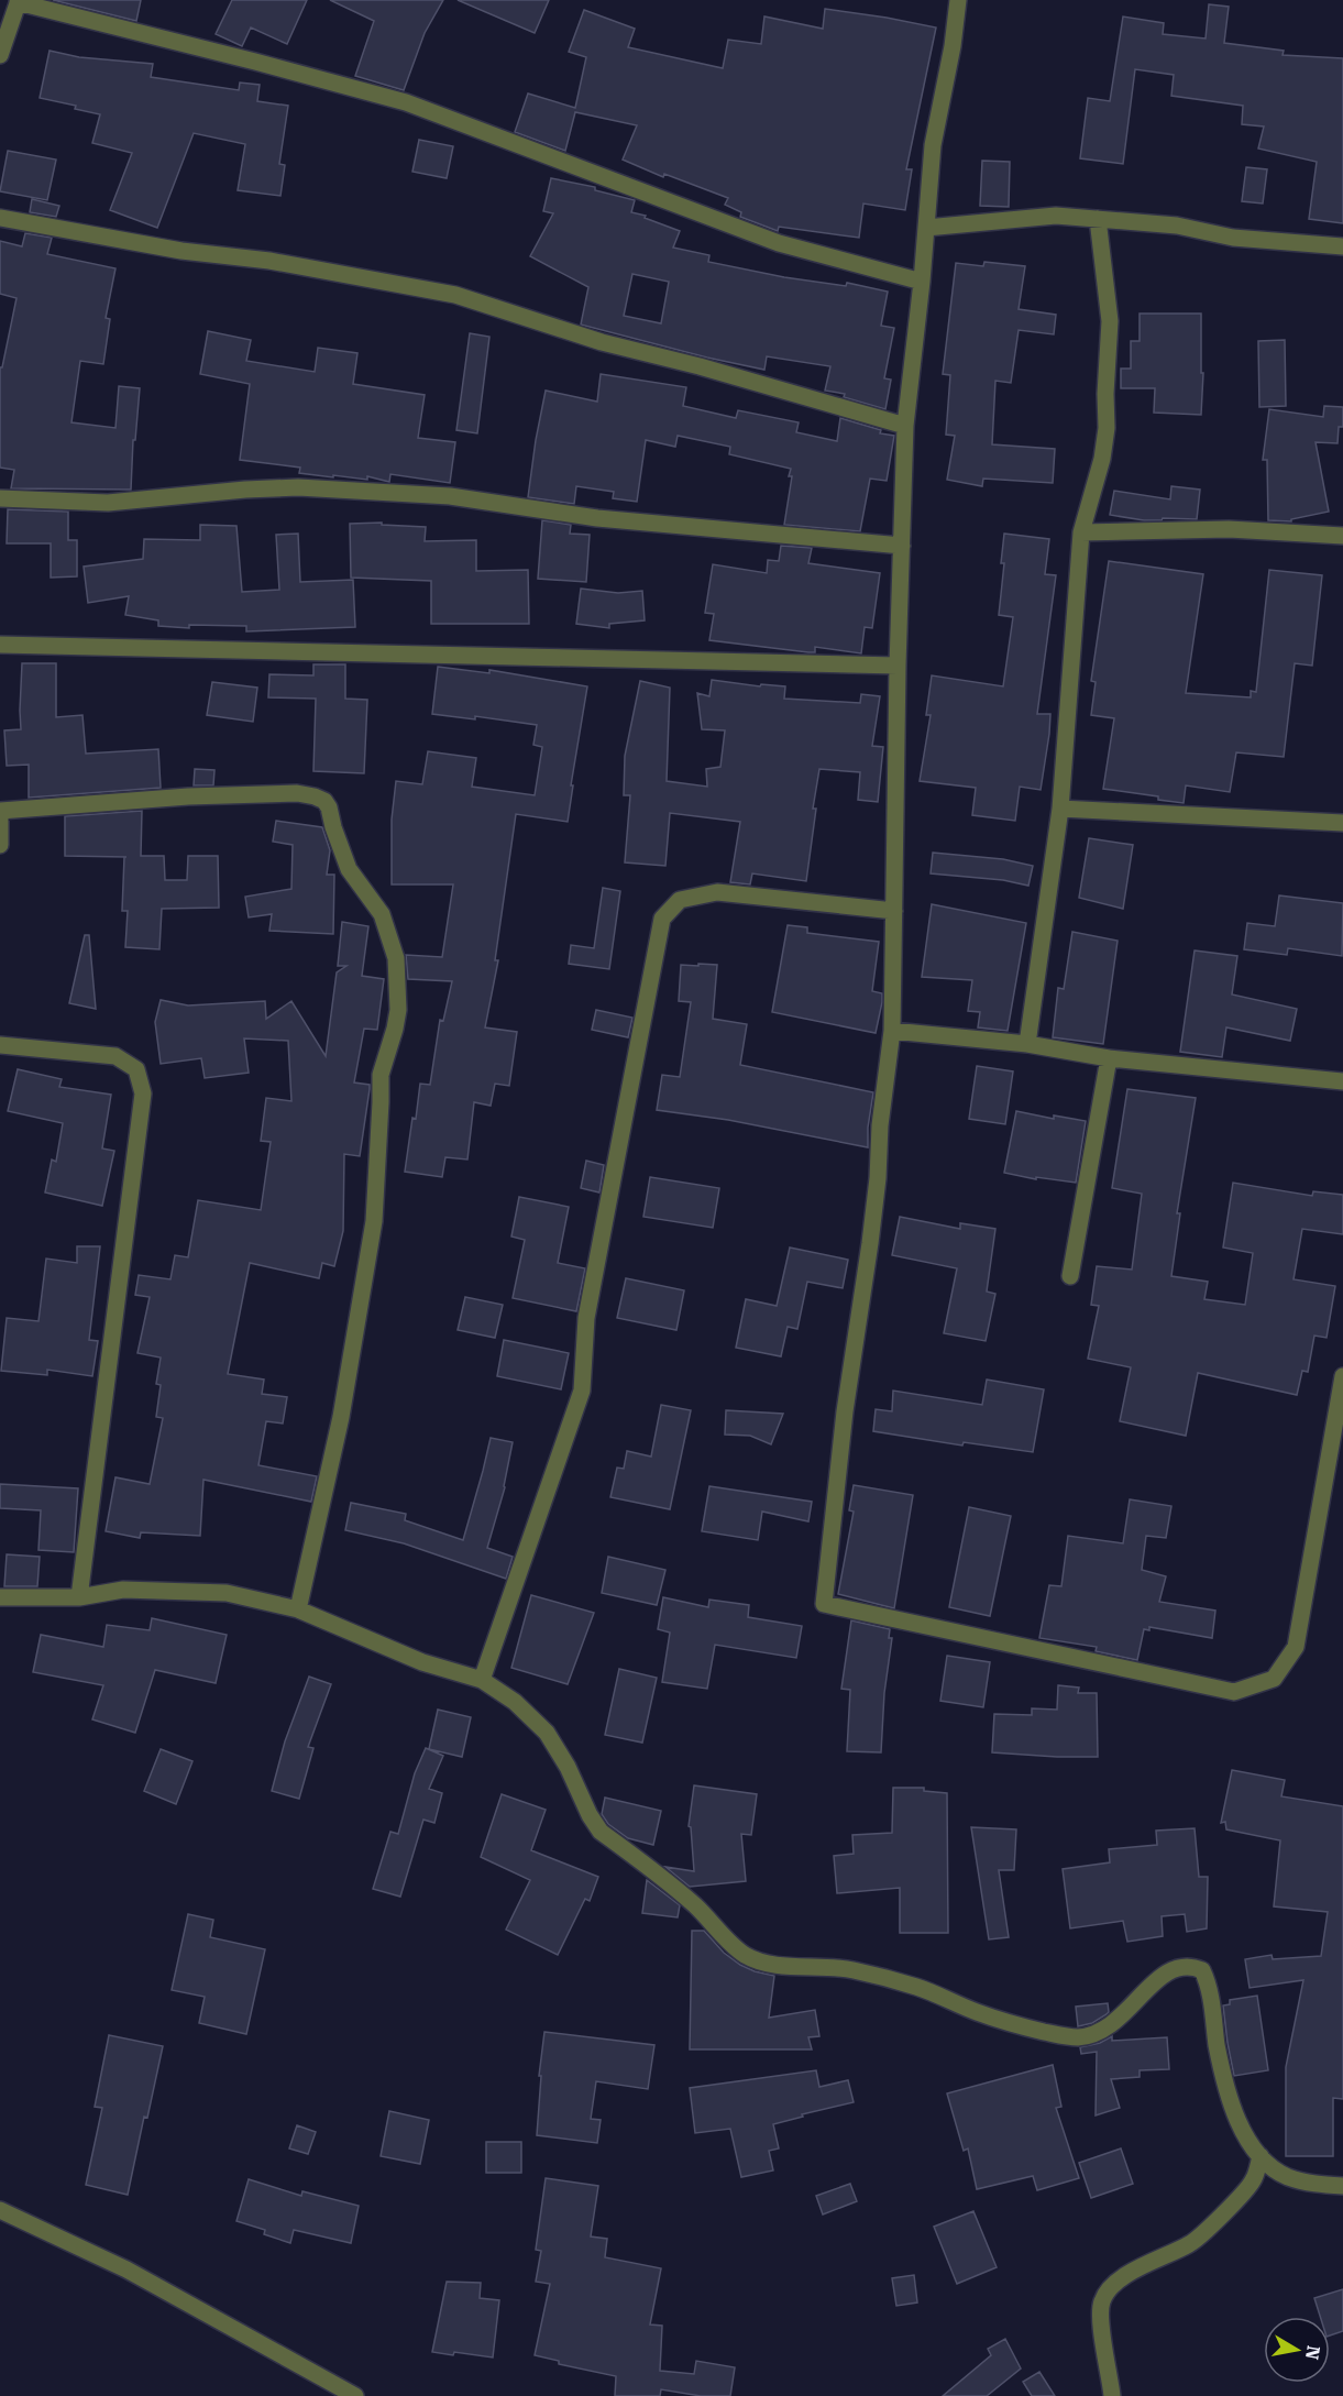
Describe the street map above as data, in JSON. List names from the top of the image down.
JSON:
{
  "north": "right"
}
